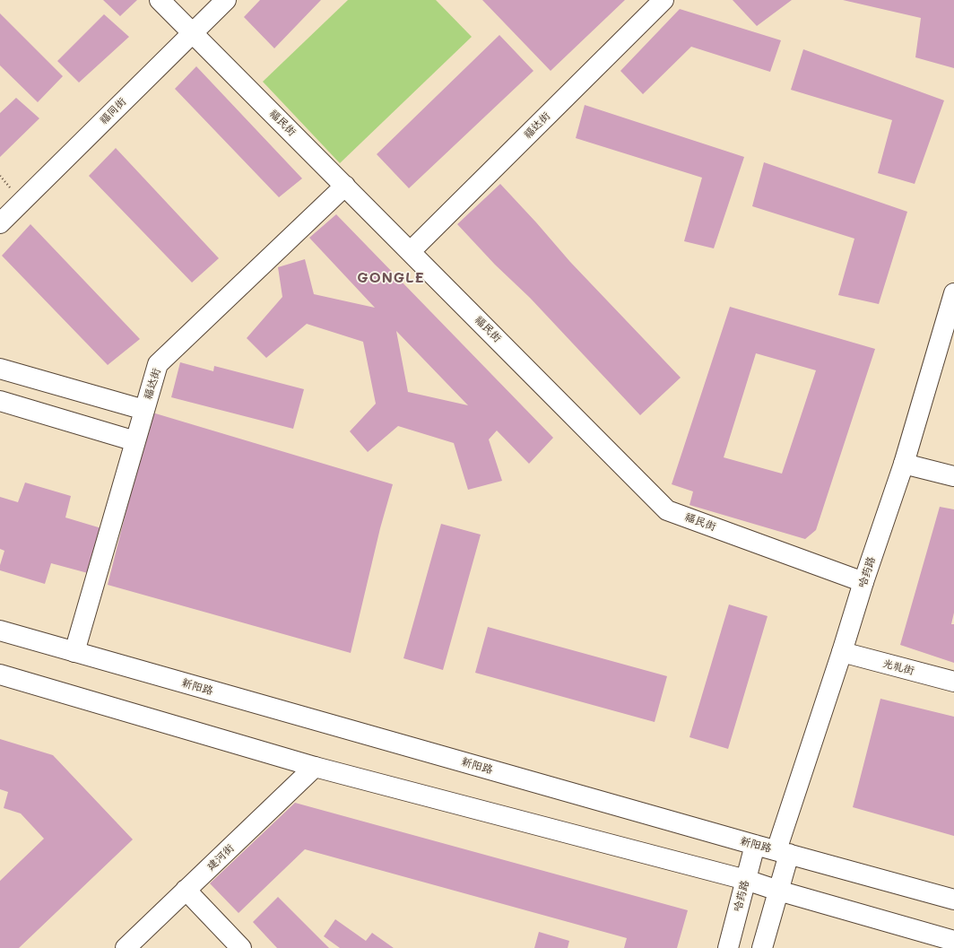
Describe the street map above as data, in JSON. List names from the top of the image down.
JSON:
{
  "streets": {
    "street": [
      "福同街",
      "福民街",
      "福达街",
      "哈药路",
      "光礼街",
      "新阳路",
      "建河街"
    ]
  },
  "crossings": [
    ["福同街", "福民街"],
    ["福民街", "福达街"],
    ["福民街", "哈药路"],
    ["福达街", "新阳路"],
    ["哈药路", "光礼街"],
    ["哈药路", "新阳路"]
  ],
  "districts": ["GONGLE"]
}
